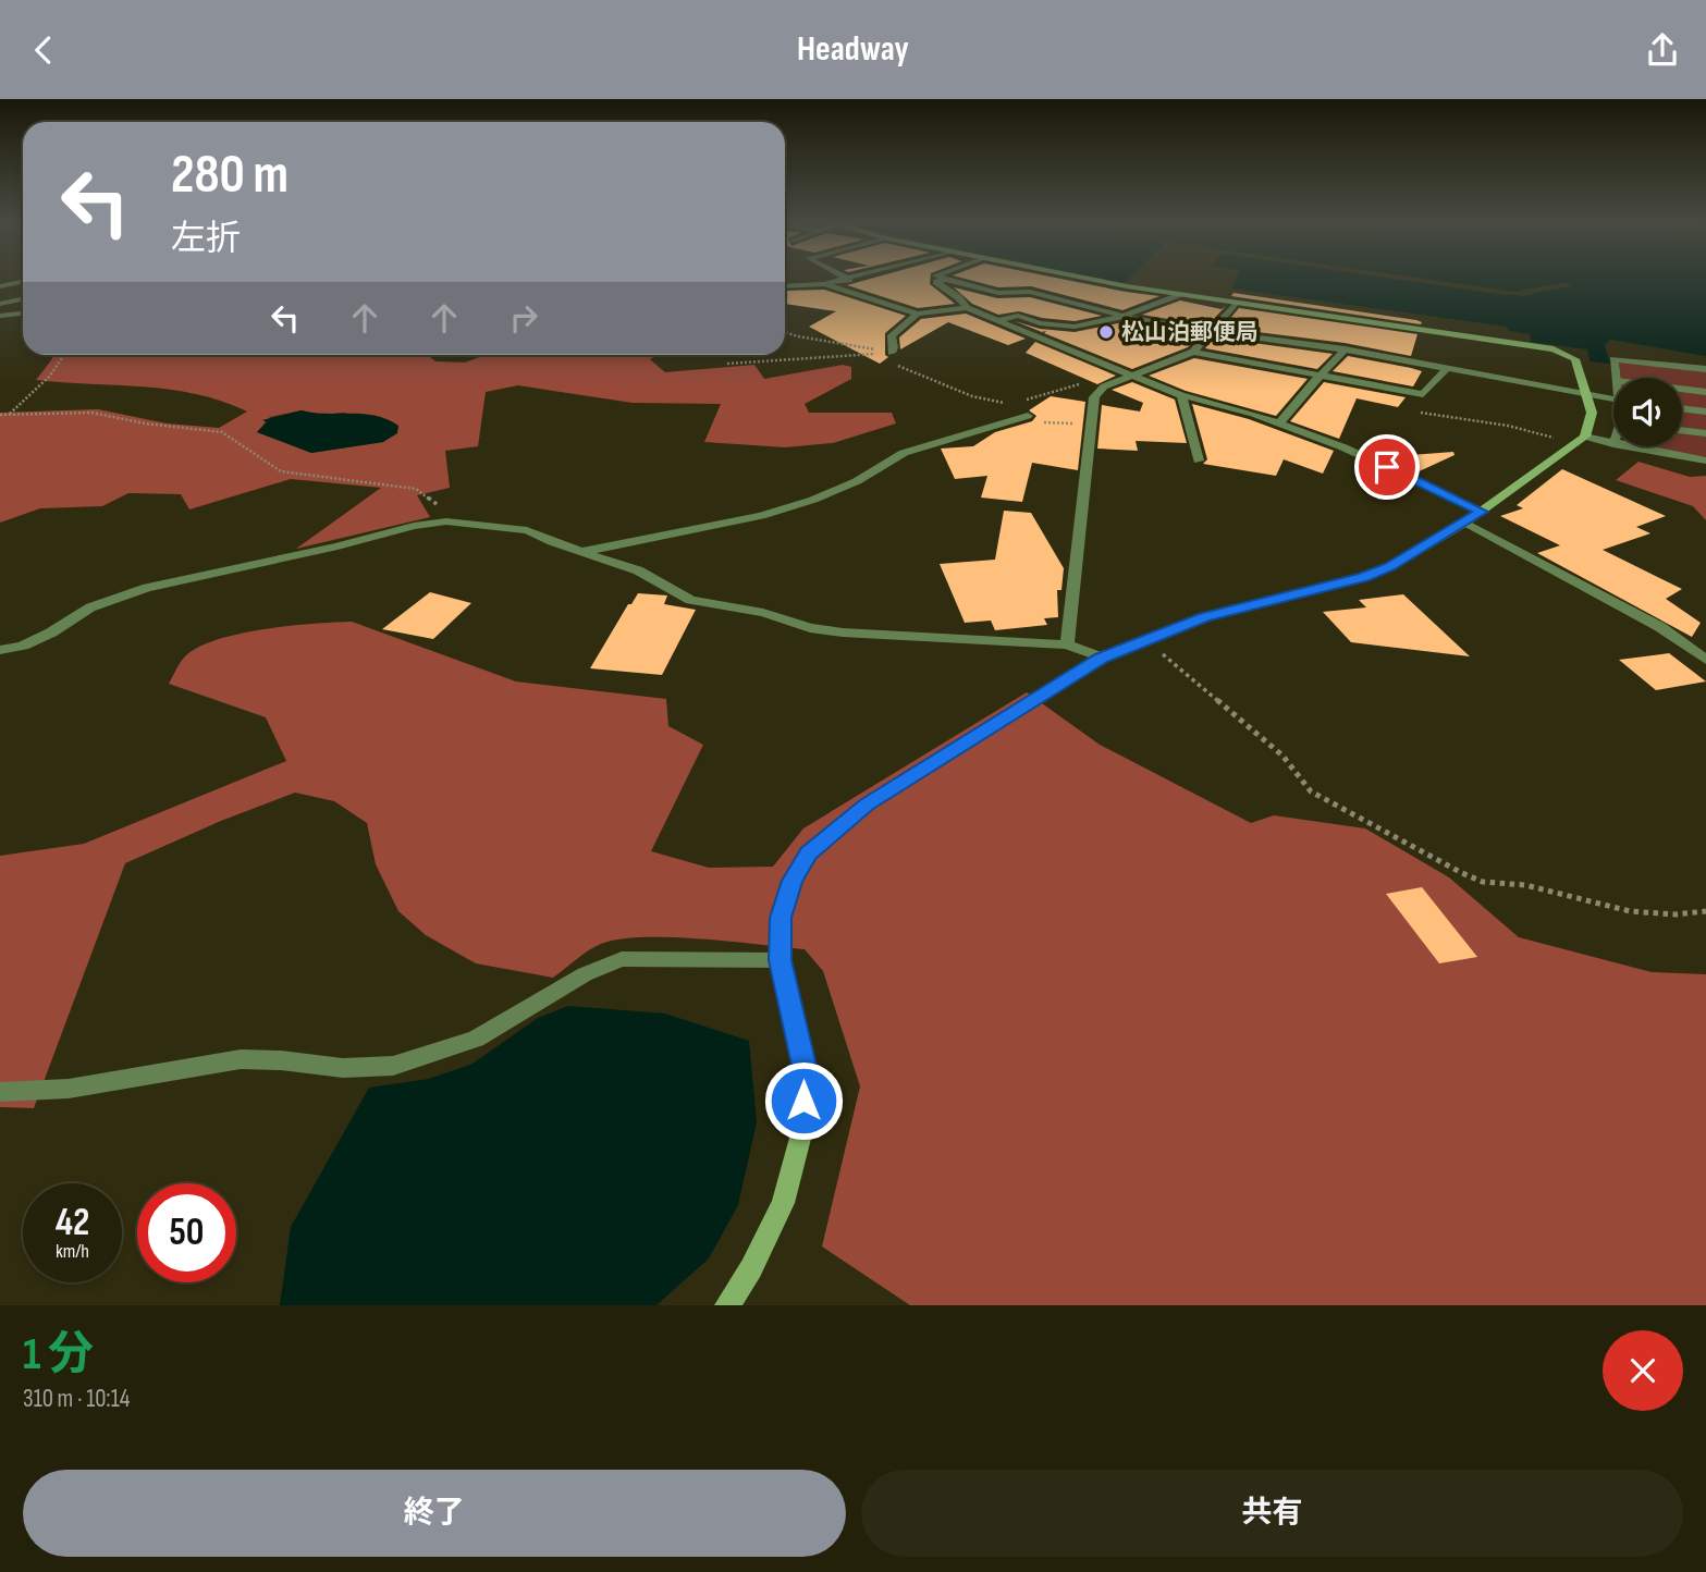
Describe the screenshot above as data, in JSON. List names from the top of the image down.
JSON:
{
  "places": ["松山泊郵便局"],
  "page": {
    "header": "Headway",
    "turn": ["280 m", "左折"],
    "speed": "42 km/h",
    "limit": "50",
    "heading": ["1 分", "310 m · 10:14"],
    "buttons": ["終了", "共有"]
  }
}
